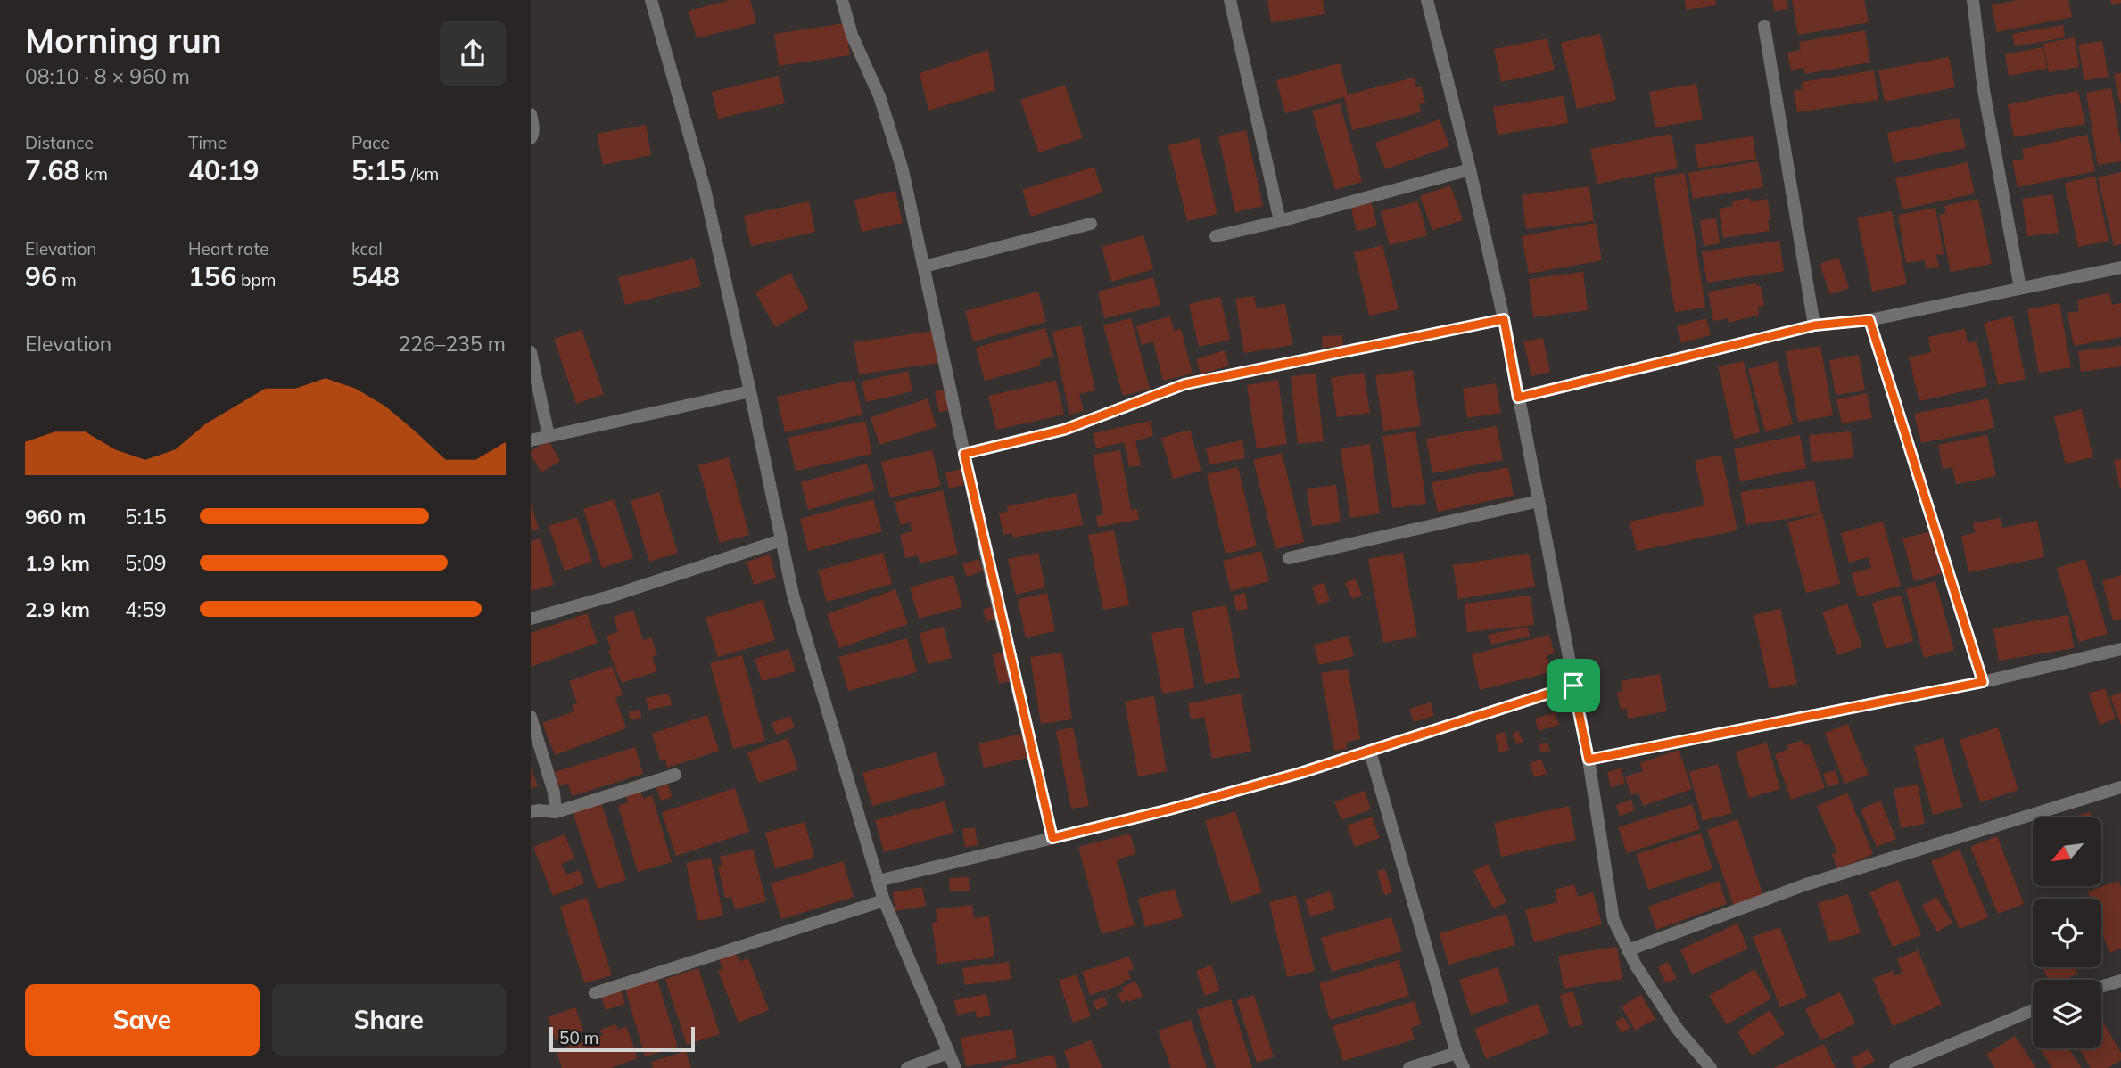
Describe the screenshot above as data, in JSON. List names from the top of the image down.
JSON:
{
  "scale_bar": "50 m",
  "north": "bottom left",
  "page": {
    "heading": ["Morning run", "08:10 · 8 × 960 m"],
    "stats": [
      ["Distance", "7.68 km"],
      ["Time", "40:19"],
      ["Pace", "5:15 /km"],
      ["Elevation", "96 m"],
      ["Heart rate", "156 bpm"],
      ["kcal", "548"]
    ],
    "chart": ["Elevation", "226–235 m"],
    "list": [
      {
        "name": "960 m",
        "note": "5:15"
      },
      {
        "name": "1.9 km",
        "note": "5:09"
      },
      {
        "name": "2.9 km",
        "note": "4:59"
      }
    ],
    "buttons": ["Save", "Share"],
    "scale": "50 m"
  }
}
